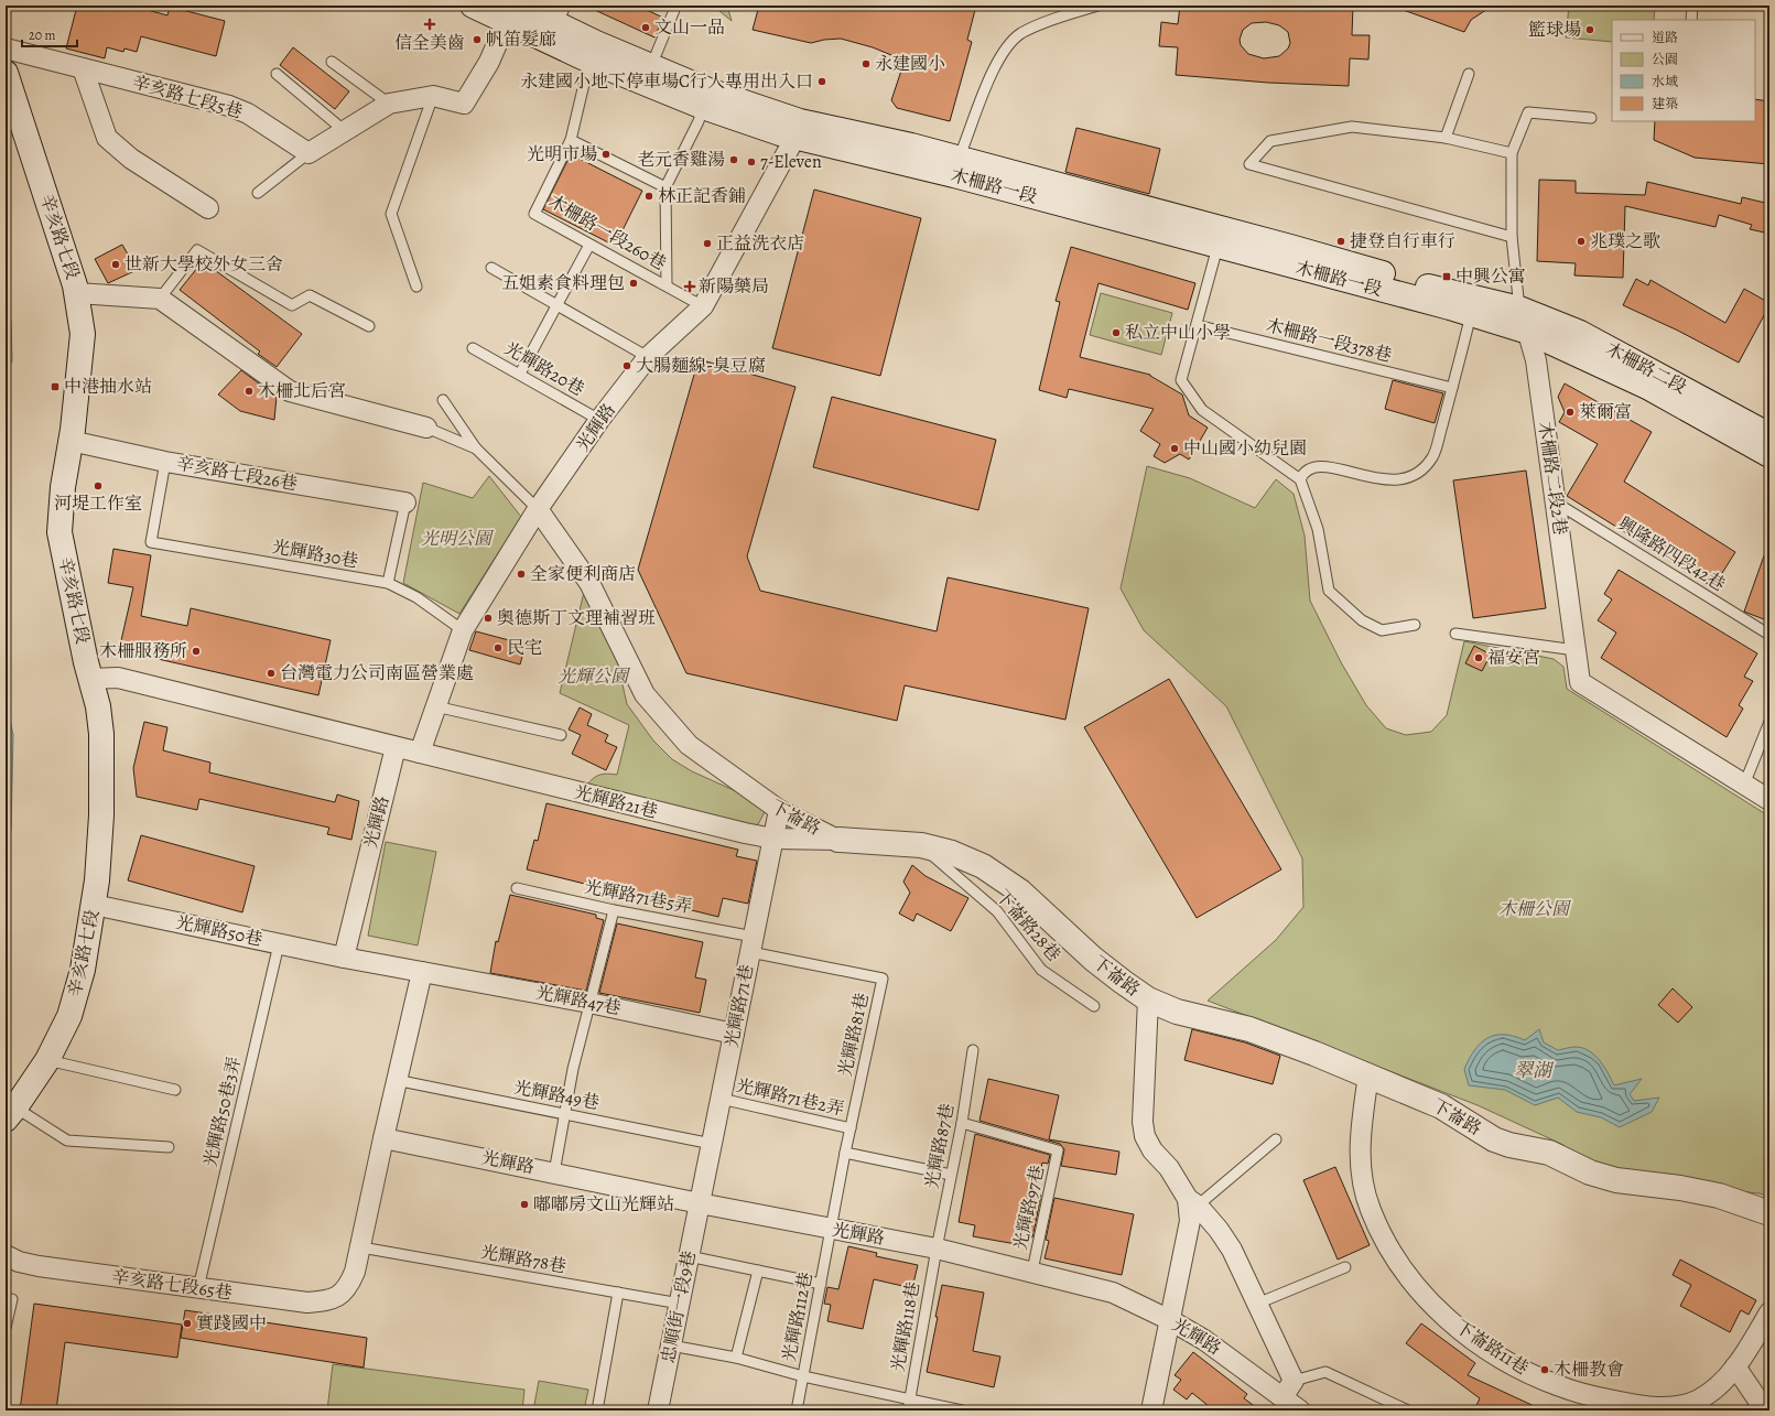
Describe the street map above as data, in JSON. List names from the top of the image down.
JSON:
{
  "streets": {
    "main road": [
      "木柵路一段",
      "辛亥路七段",
      "木柵路二段",
      "下崙路"
    ],
    "street": [
      "辛亥路七段5巷",
      "光輝路",
      "辛亥路七段26巷",
      "木柵路二段2巷",
      "光輝路21巷",
      "光輝路50巷",
      "光輝路47巷",
      "光輝路71巷",
      "辛亥路七段65巷",
      "忠順街一段9巷",
      "下崙路11巷"
    ],
    "lane": [
      "木柵路一段260巷",
      "木柵路一段378巷",
      "光輝路20巷",
      "光輝路30巷",
      "興隆路四段42巷",
      "光輝路71巷5弄",
      "下崙路28巷",
      "光輝路81巷",
      "光輝路49巷",
      "光輝路71巷2弄",
      "光輝路50巷3弄",
      "光輝路87巷",
      "光輝路97巷",
      "光輝路78巷",
      "光輝路112巷",
      "光輝路118巷"
    ]
  },
  "crossings": [
    ["木柵路一段", "木柵路一段260巷"],
    ["木柵路一段", "木柵路二段"],
    ["木柵路一段", "光輝路"],
    ["木柵路一段", "木柵路二段2巷"],
    ["木柵路一段260巷", "光輝路"],
    ["辛亥路七段", "辛亥路七段26巷"],
    ["辛亥路七段", "光輝路50巷"],
    ["木柵路二段", "木柵路二段2巷"],
    ["光輝路20巷", "光輝路"],
    ["光輝路", "光輝路30巷"],
    ["光輝路", "光輝路21巷"],
    ["光輝路", "下崙路"],
    ["光輝路", "光輝路50巷"],
    ["光輝路", "光輝路71巷"],
    ["光輝路", "光輝路81巷"],
    ["光輝路", "光輝路87巷"],
    ["光輝路", "光輝路97巷"],
    ["光輝路", "忠順街一段9巷"],
    ["光輝路", "光輝路112巷"],
    ["光輝路", "光輝路118巷"],
    ["辛亥路七段26巷", "光輝路30巷"],
    ["木柵路二段2巷", "興隆路四段42巷"],
    ["光輝路21巷", "下崙路"],
    ["光輝路21巷", "光輝路71巷"],
    ["下崙路", "下崙路28巷"],
    ["下崙路", "光輝路71巷"],
    ["下崙路", "下崙路11巷"],
    ["光輝路71巷5弄", "光輝路71巷"],
    ["光輝路71巷5弄", "光輝路81巷"],
    ["光輝路50巷", "光輝路50巷3弄"],
    ["光輝路47巷", "光輝路71巷"],
    ["光輝路71巷", "光輝路81巷"],
    ["光輝路71巷", "光輝路49巷"],
    ["光輝路71巷", "光輝路71巷2弄"],
    ["光輝路71巷", "忠順街一段9巷"],
    ["光輝路81巷", "光輝路71巷2弄"],
    ["光輝路81巷", "光輝路112巷"],
    ["光輝路50巷3弄", "辛亥路七段65巷"],
    ["光輝路87巷", "光輝路97巷"],
    ["光輝路87巷", "光輝路118巷"],
    ["光輝路78巷", "辛亥路七段65巷"],
    ["光輝路78巷", "忠順街一段9巷"]
  ],
  "water": ["翠湖"],
  "parks": ["光明公園", "光輝公園", "木柵公園"],
  "places": {
    "health": ["信全美齒", "新陽藥局"],
    "other": [
      "文山一品",
      "籃球場",
      "帆笛髮廊",
      "永建國小",
      "永建國小地下停車場C行人專用出入口",
      "光明市場",
      "老元香雞湯",
      "7-Eleven",
      "林正記香鋪",
      "捷登自行車行",
      "兆璞之歌",
      "正益洗衣店",
      "世新大學校外女三舍",
      "五姐素食料理包",
      "私立中山小學",
      "大腸麵線-臭豆腐",
      "木柵北后宮",
      "萊爾富",
      "中山國小幼兒園",
      "河堤工作室",
      "全家便利商店",
      "奧德斯丁文理補習班",
      "民宅",
      "木柵服務所",
      "福安宮",
      "台灣電力公司南區營業處",
      "嘟嘟房文山光輝站",
      "實踐國中",
      "木柵教會"
    ],
    "transit": ["中興公寓", "中港抽水站"]
  },
  "legend": [
    "道路",
    "公園",
    "水域",
    "建築"
  ],
  "scale_bar": "20 m"
}
